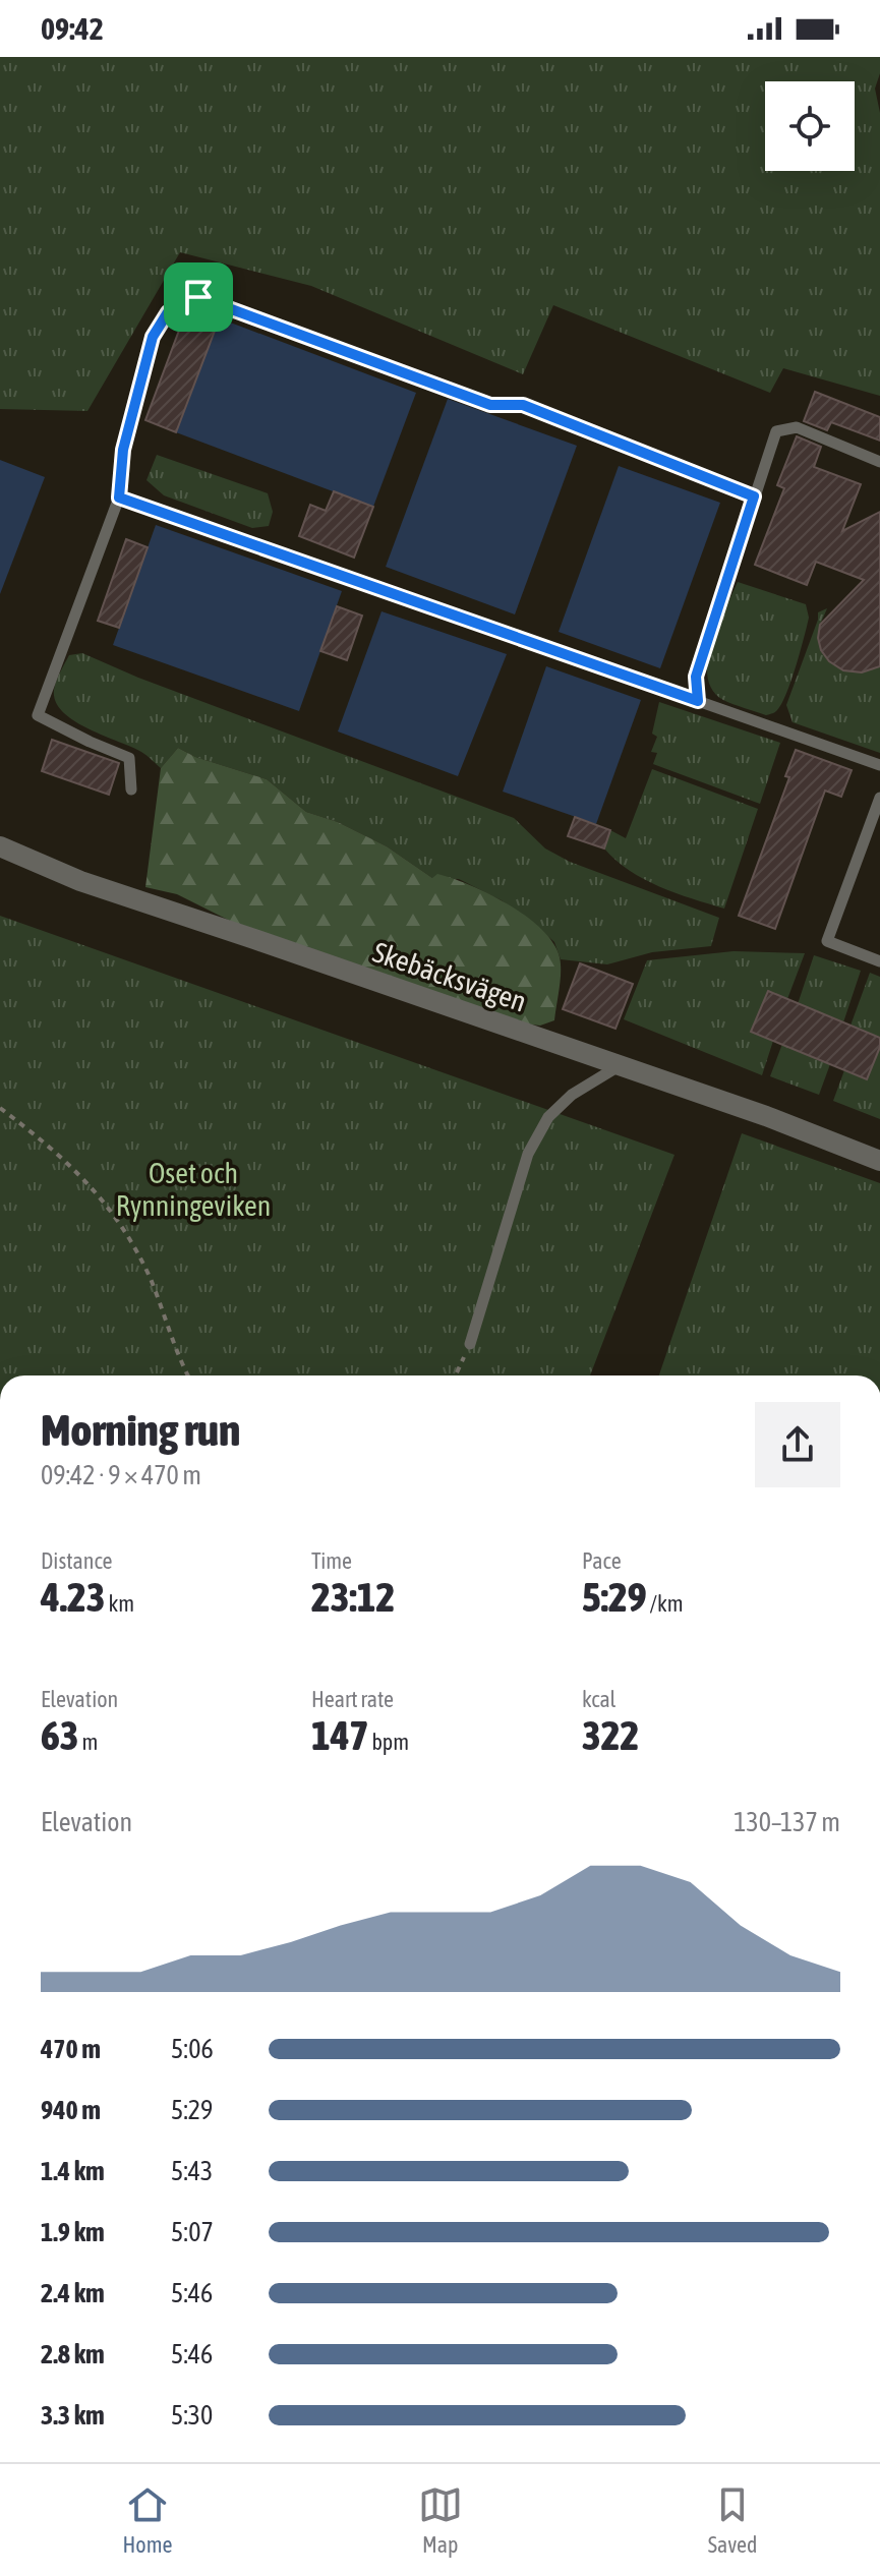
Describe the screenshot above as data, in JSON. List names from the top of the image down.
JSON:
{
  "streets": {
    "street": ["Skebäcksvägen"]
  },
  "parks": ["Oset och Rynningeviken"],
  "page": {
    "status": "09:42",
    "heading": ["Morning run", "09:42 · 9 × 470 m"],
    "stats": [
      ["Distance", "4.23 km"],
      ["Time", "23:12"],
      ["Pace", "5:29 /km"],
      ["Elevation", "63 m"],
      ["Heart rate", "147 bpm"],
      ["kcal", "322"]
    ],
    "chart": ["Elevation", "130–137 m"],
    "list": [
      {
        "name": "470 m",
        "note": "5:06"
      },
      {
        "name": "940 m",
        "note": "5:29"
      },
      {
        "name": "1.4 km",
        "note": "5:43"
      },
      {
        "name": "1.9 km",
        "note": "5:07"
      },
      {
        "name": "2.4 km",
        "note": "5:46"
      },
      {
        "name": "2.8 km",
        "note": "5:46"
      },
      {
        "name": "3.3 km",
        "note": "5:30"
      }
    ],
    "tabs": ["Home", "Map", "Saved"]
  }
}
